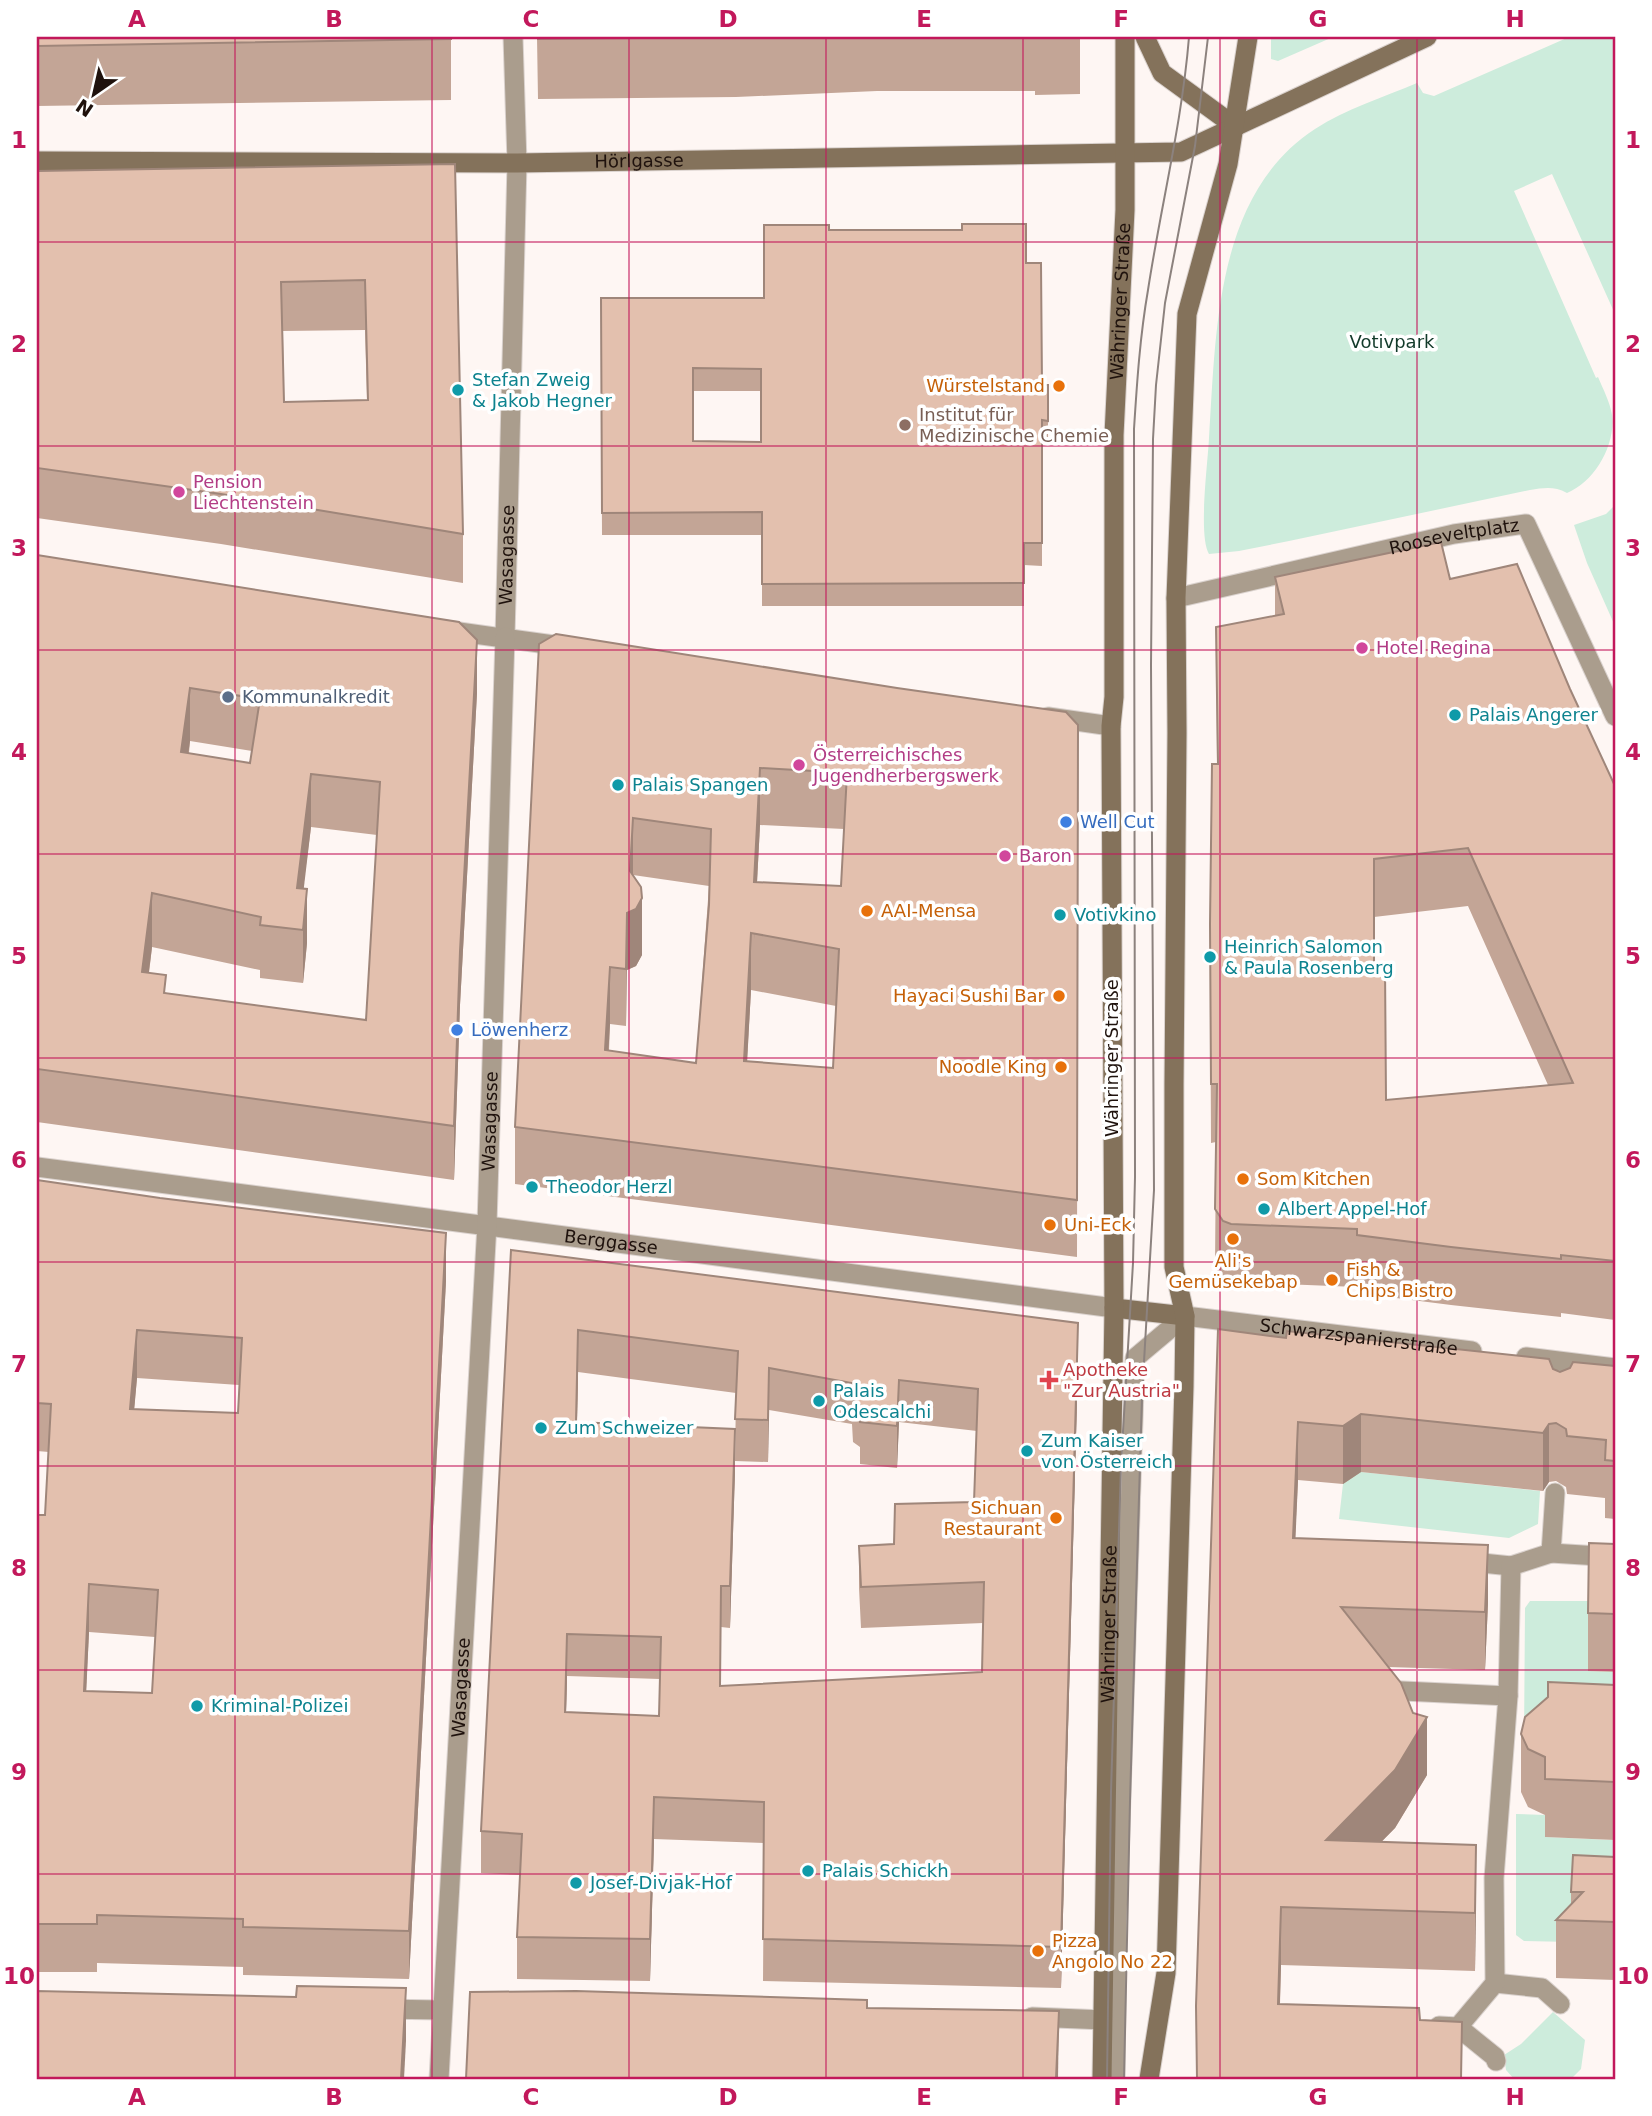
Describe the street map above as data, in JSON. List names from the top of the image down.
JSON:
{
  "streets": {
    "main road": ["Hörlgasse", "Währinger Straße", "Berggasse"],
    "street": ["Rooseveltplatz", "Wasagasse", "Schwarzspanierstraße"]
  },
  "crossings": [
    ["Hörlgasse", "Währinger Straße"],
    ["Hörlgasse", "Wasagasse"],
    ["Währinger Straße", "Berggasse"],
    ["Währinger Straße", "Schwarzspanierstraße"],
    ["Wasagasse", "Berggasse"],
    ["Berggasse", "Schwarzspanierstraße"]
  ],
  "parks": ["Votivpark"],
  "places": {
    "other": [
      "Würstelstand",
      "Stefan Zweig & Jakob Hegner",
      "Institut für Medizinische Chemie",
      "Pension Liechtenstein",
      "Hotel Regina",
      "Kommunalkredit",
      "Palais Angerer",
      "Österreichisches Jugendherbergswerk",
      "Palais Spangen",
      "Well Cut",
      "Baron",
      "AAI-Mensa",
      "Votivkino",
      "Heinrich Salomon & Paula Rosenberg",
      "Hayaci Sushi Bar",
      "Löwenherz",
      "Noodle King",
      "Som Kitchen",
      "Theodor Herzl",
      "Albert Appel-Hof",
      "Uni-Eck",
      "Ali's Gemüsekebap",
      "Fish & Chips Bistro",
      "Palais Odescalchi",
      "Zum Schweizer",
      "Zum Kaiser von Österreich",
      "Sichuan Restaurant",
      "Kriminal-Polizei",
      "Palais Schickh",
      "Josef-Divjak-Hof",
      "Pizza Angolo No 22"
    ],
    "health": ["Apotheke \"Zur Austria\""]
  },
  "north": "bottom left",
  "grid": {
    "columns": [
      "A",
      "B",
      "C",
      "D",
      "E",
      "F",
      "G",
      "H"
    ],
    "rows": [
      "1",
      "2",
      "3",
      "4",
      "5",
      "6",
      "7",
      "8",
      "9",
      "10"
    ]
  }
}
